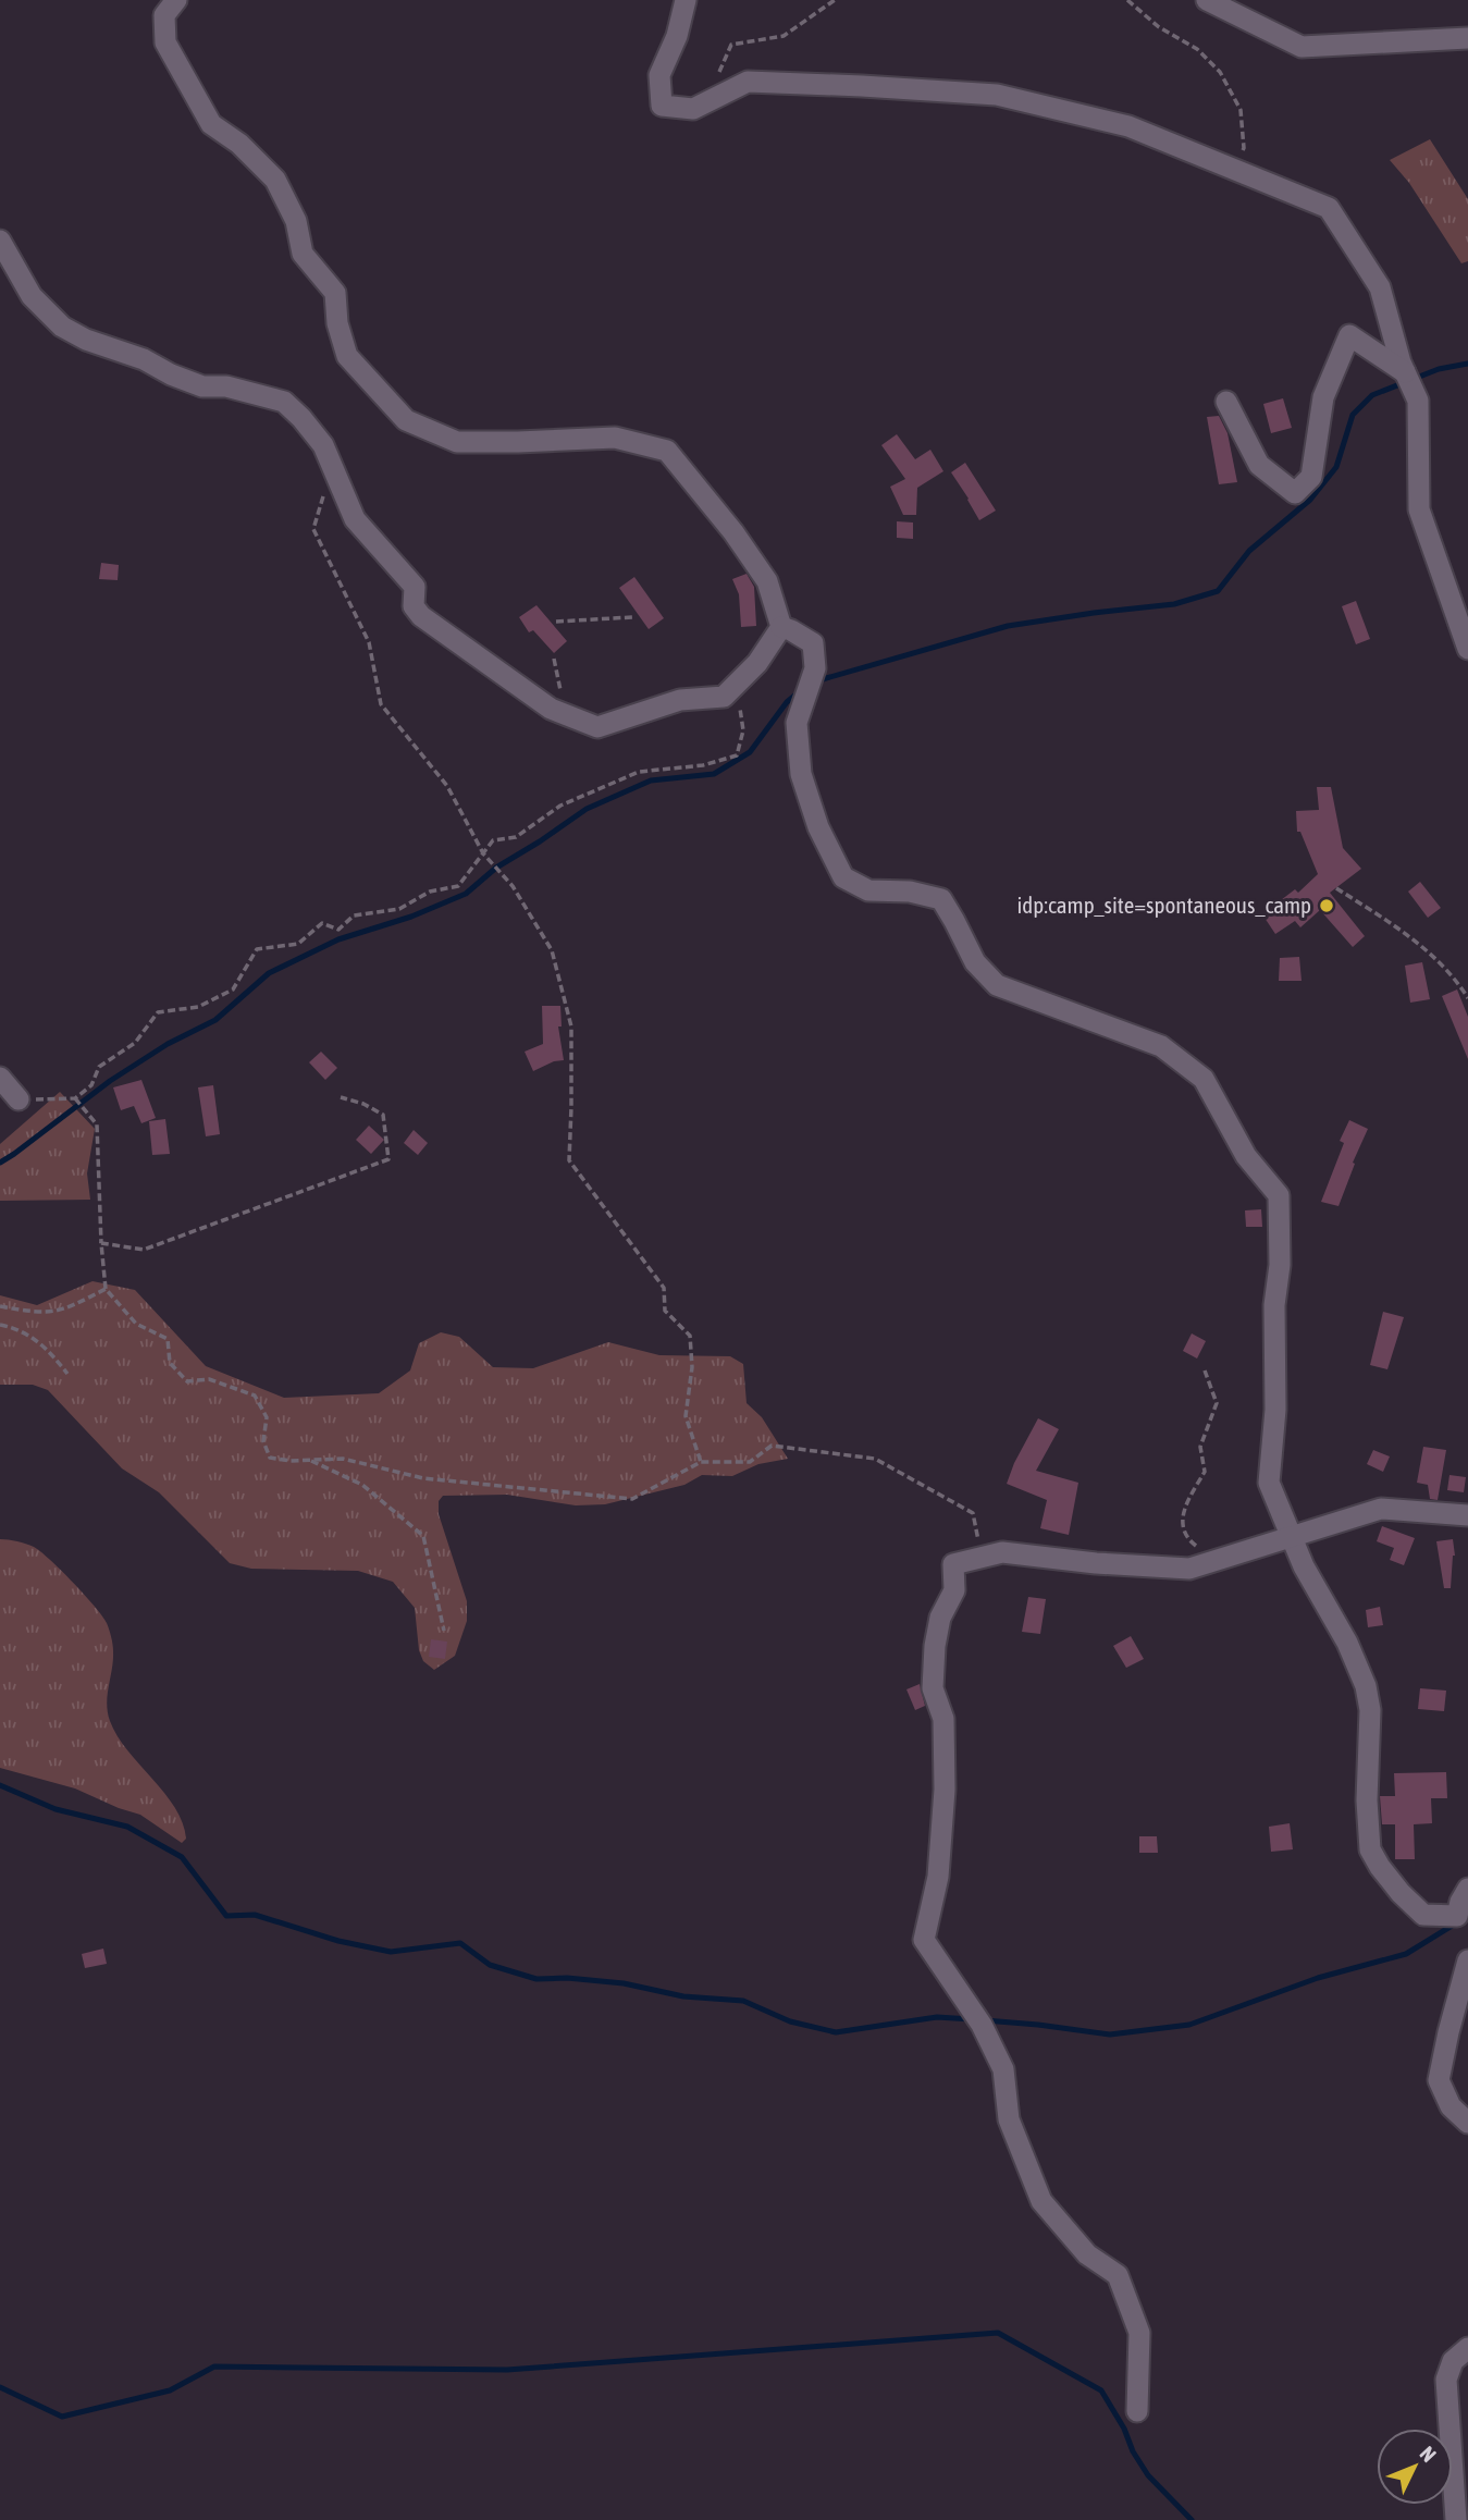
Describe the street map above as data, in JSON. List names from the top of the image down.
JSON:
{
  "places": ["idp:camp_site=spontaneous_camp"],
  "north": "top right"
}
